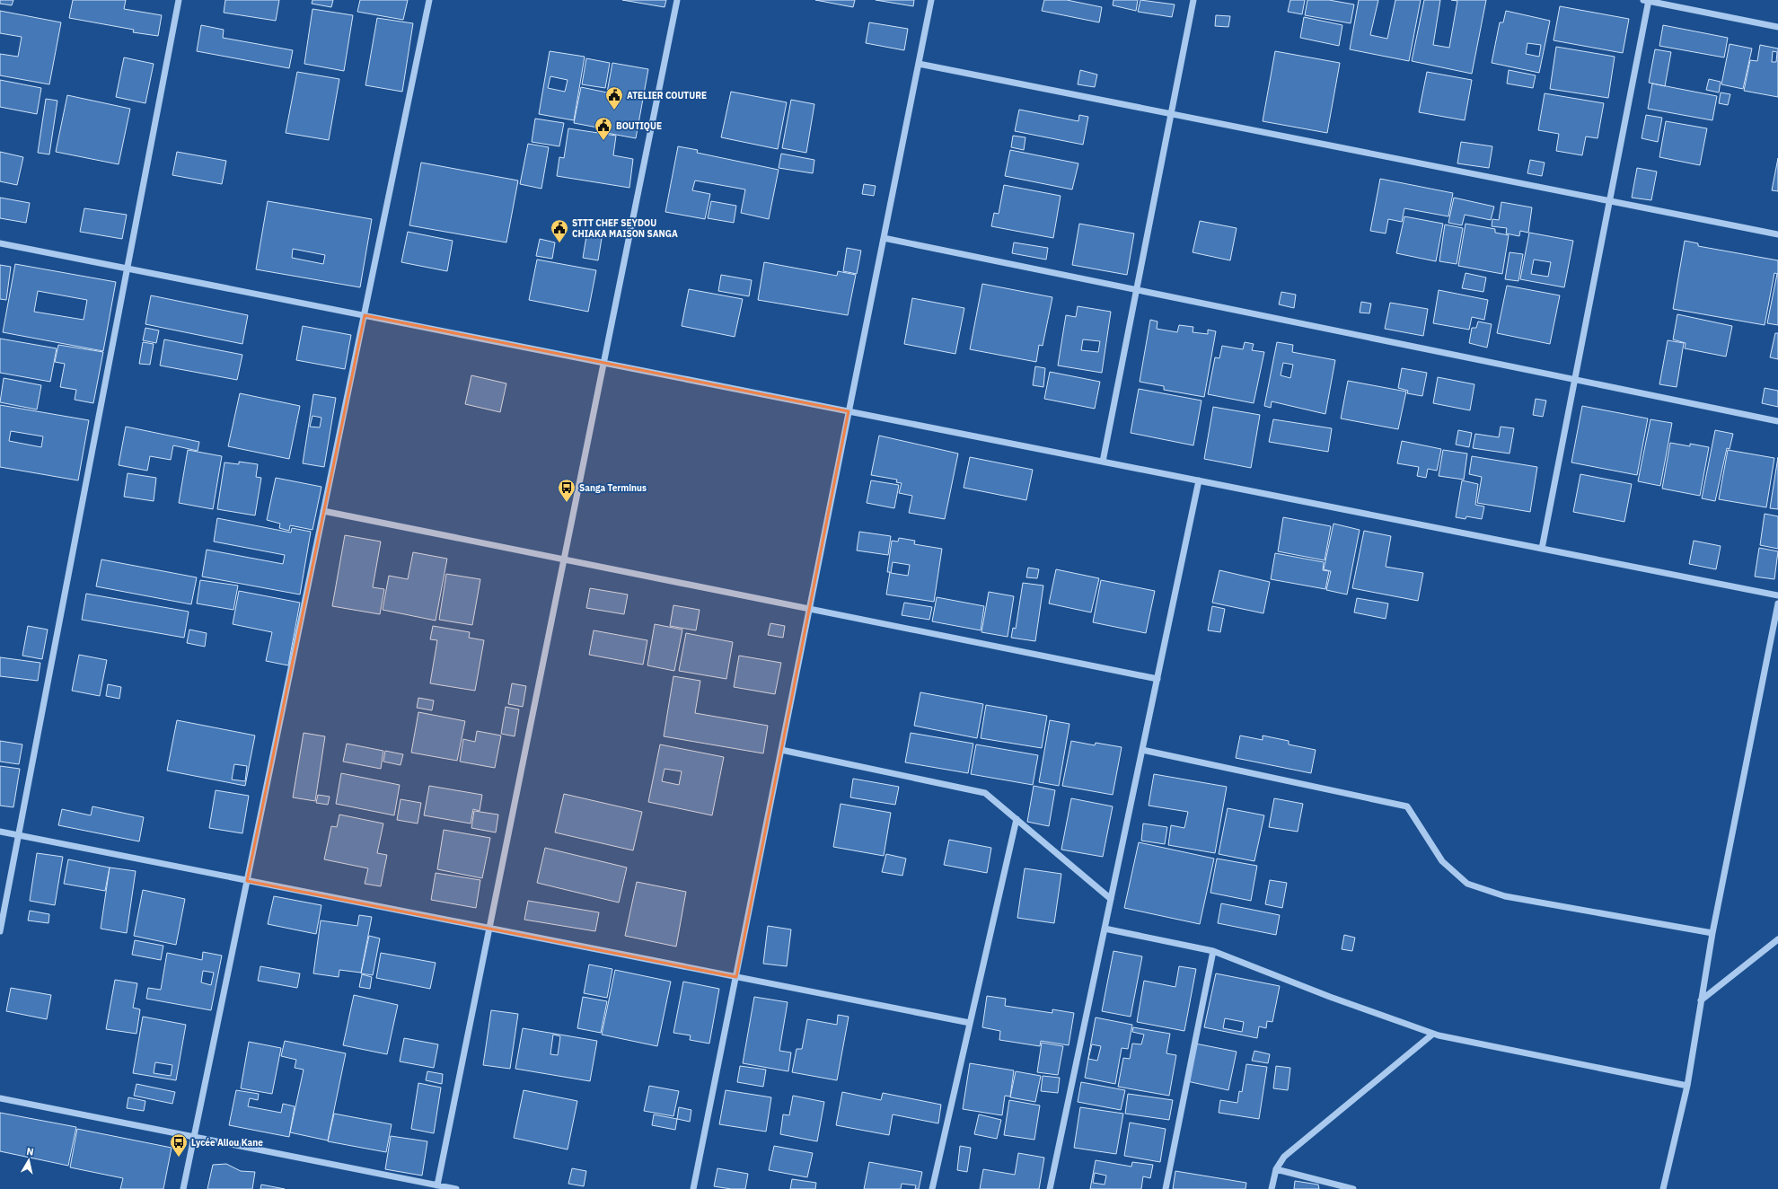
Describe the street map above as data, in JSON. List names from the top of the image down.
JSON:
{
  "places": {
    "public building": ["ATELIER COUTURE", "BOUTIQUE", "STTT CHEF SEYDOU CHIAKA MAISON SANGA"],
    "bus stop": ["Sanga Terminus", "Lycée Aliou Kane"]
  },
  "north": "top"
}
